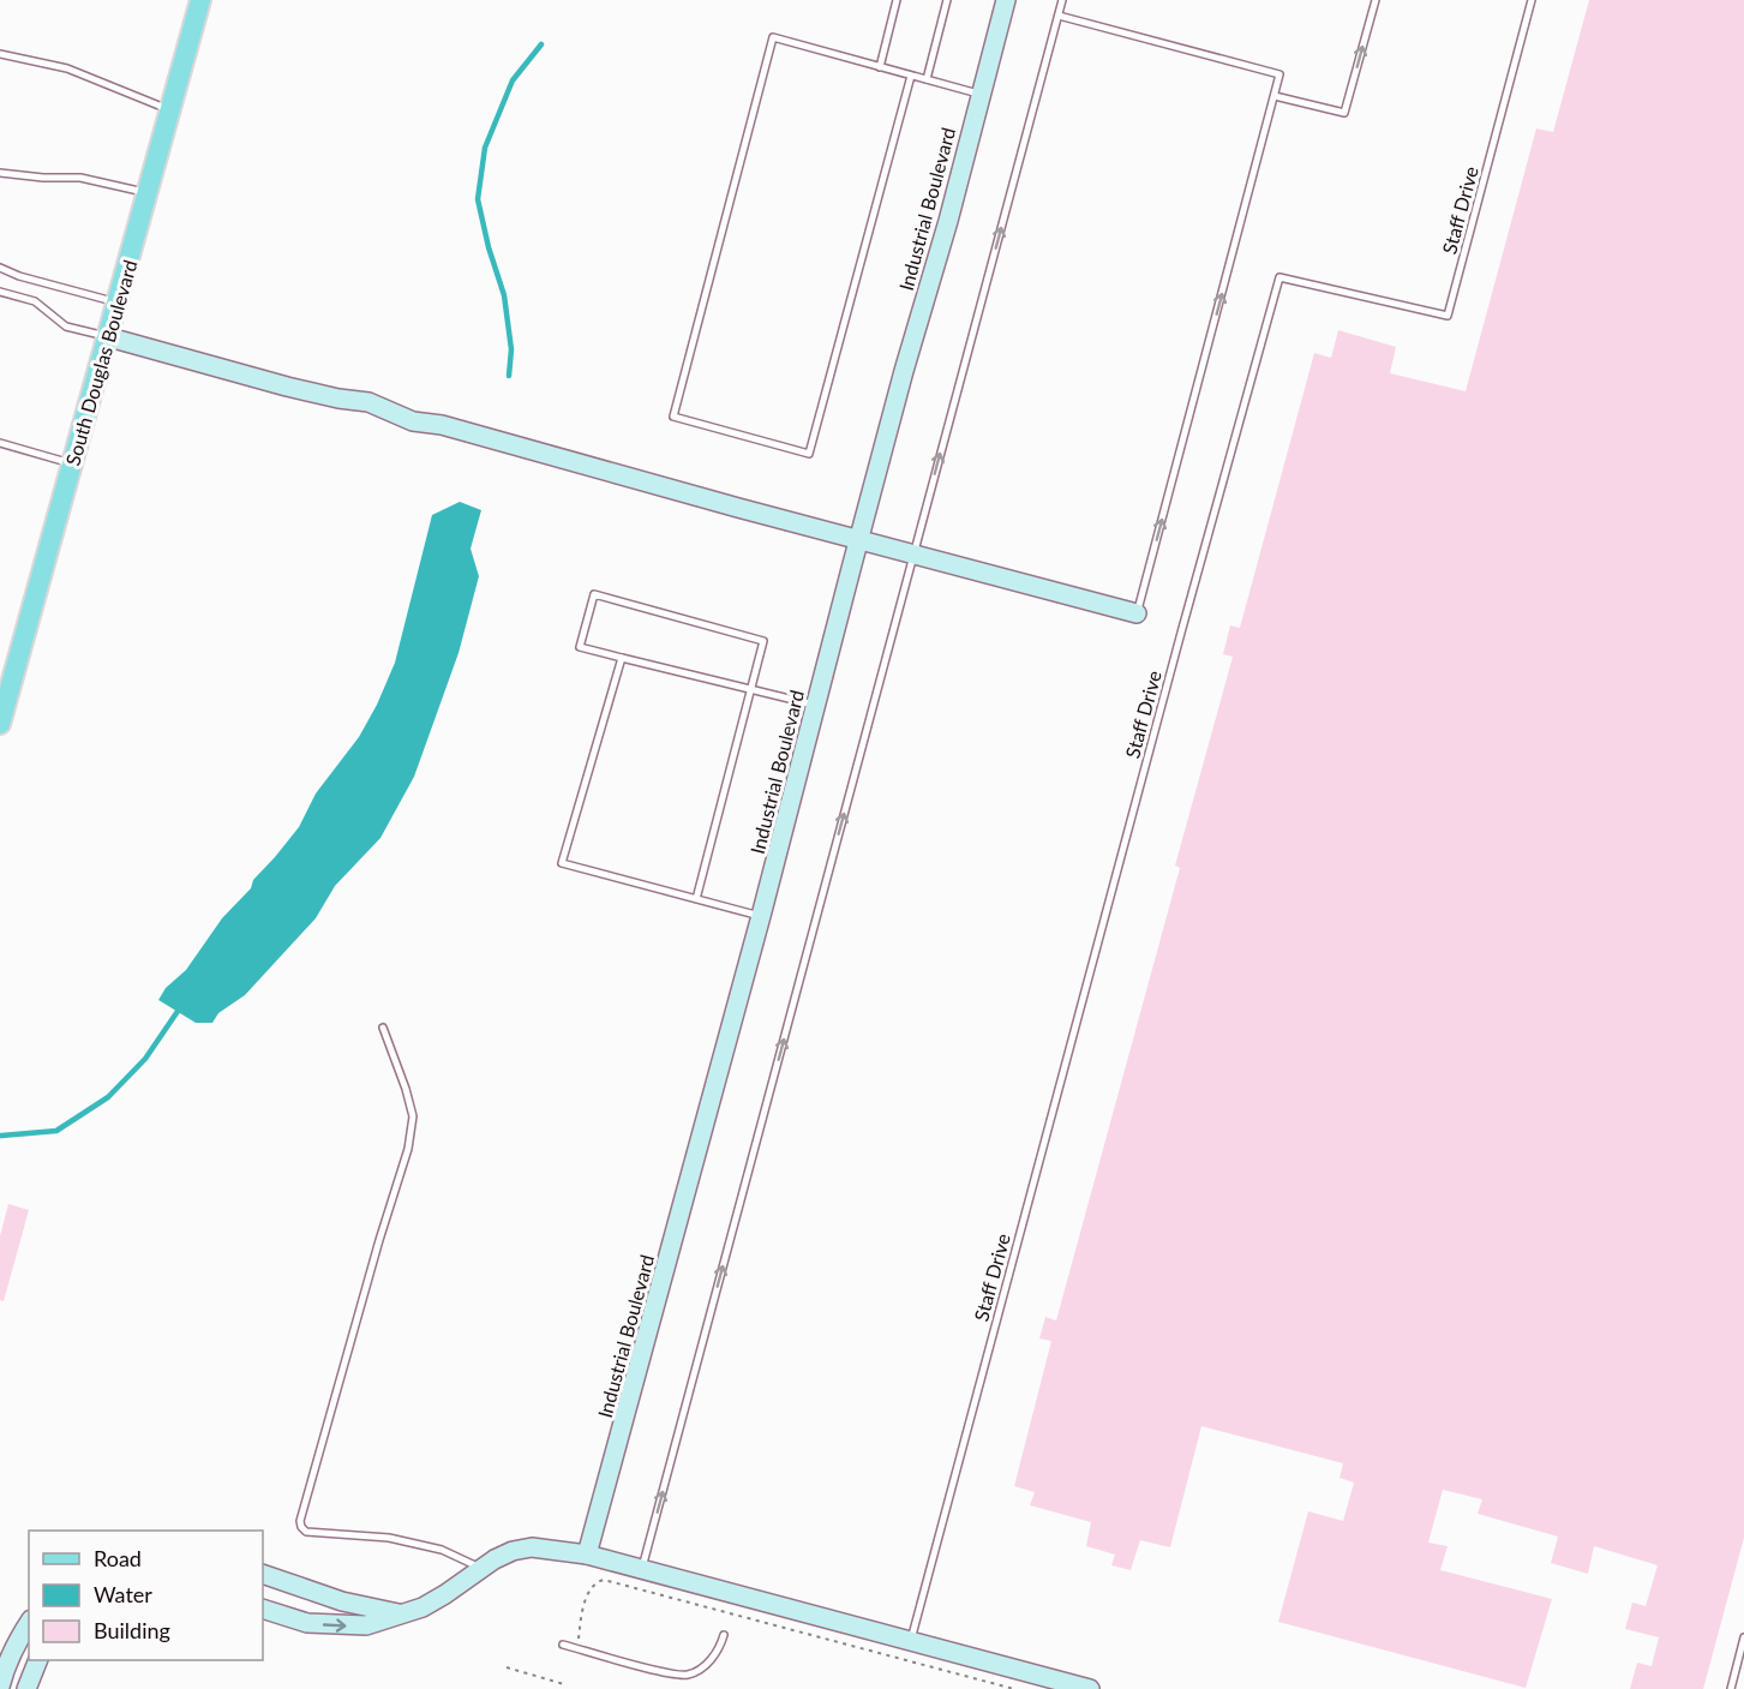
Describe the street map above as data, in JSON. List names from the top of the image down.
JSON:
{
  "streets": {
    "main road": ["South Douglas Boulevard"],
    "street": ["Industrial Boulevard"],
    "lane": ["Staff Drive"]
  },
  "legend": ["Road", "Water", "Building"]
}
